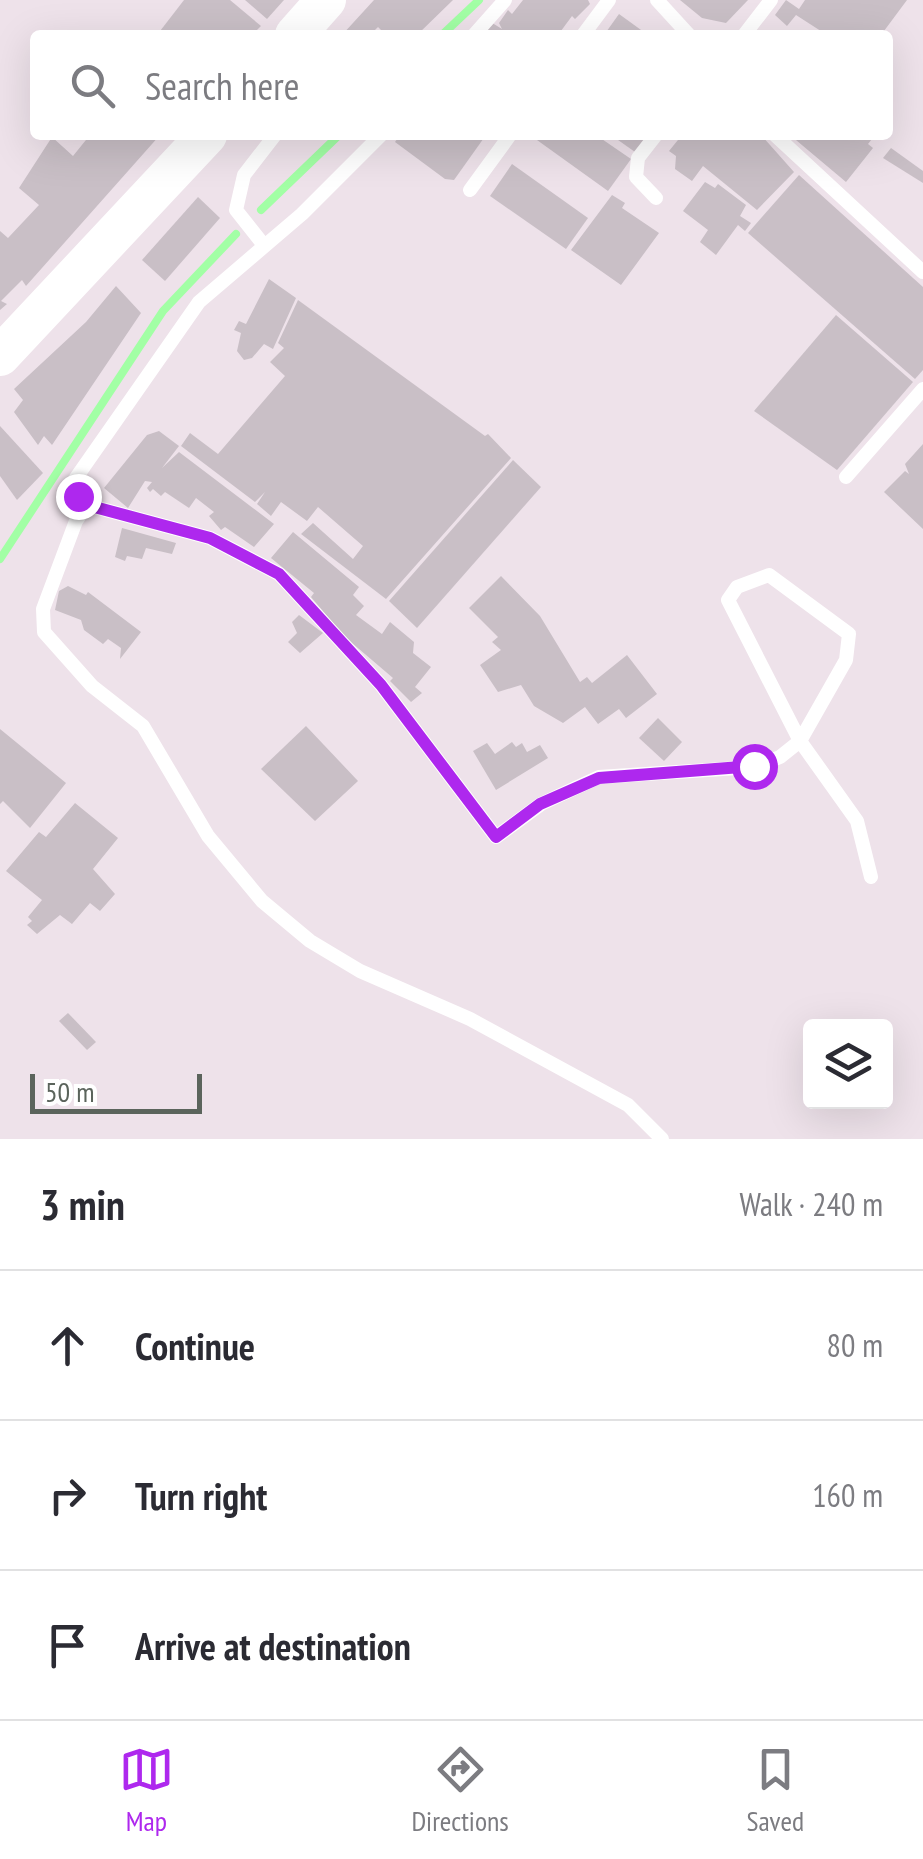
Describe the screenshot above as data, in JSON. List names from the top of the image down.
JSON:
{
  "scale_bar": "50 m",
  "page": {
    "search": "Search here",
    "scale": "50 m",
    "heading": ["3 min", "Walk · 240 m"],
    "list": [
      ["Continue", "80 m"],
      ["Turn right", "160 m"],
      "Arrive at destination"
    ],
    "nav": ["Map", "Directions", "Saved"]
  }
}
